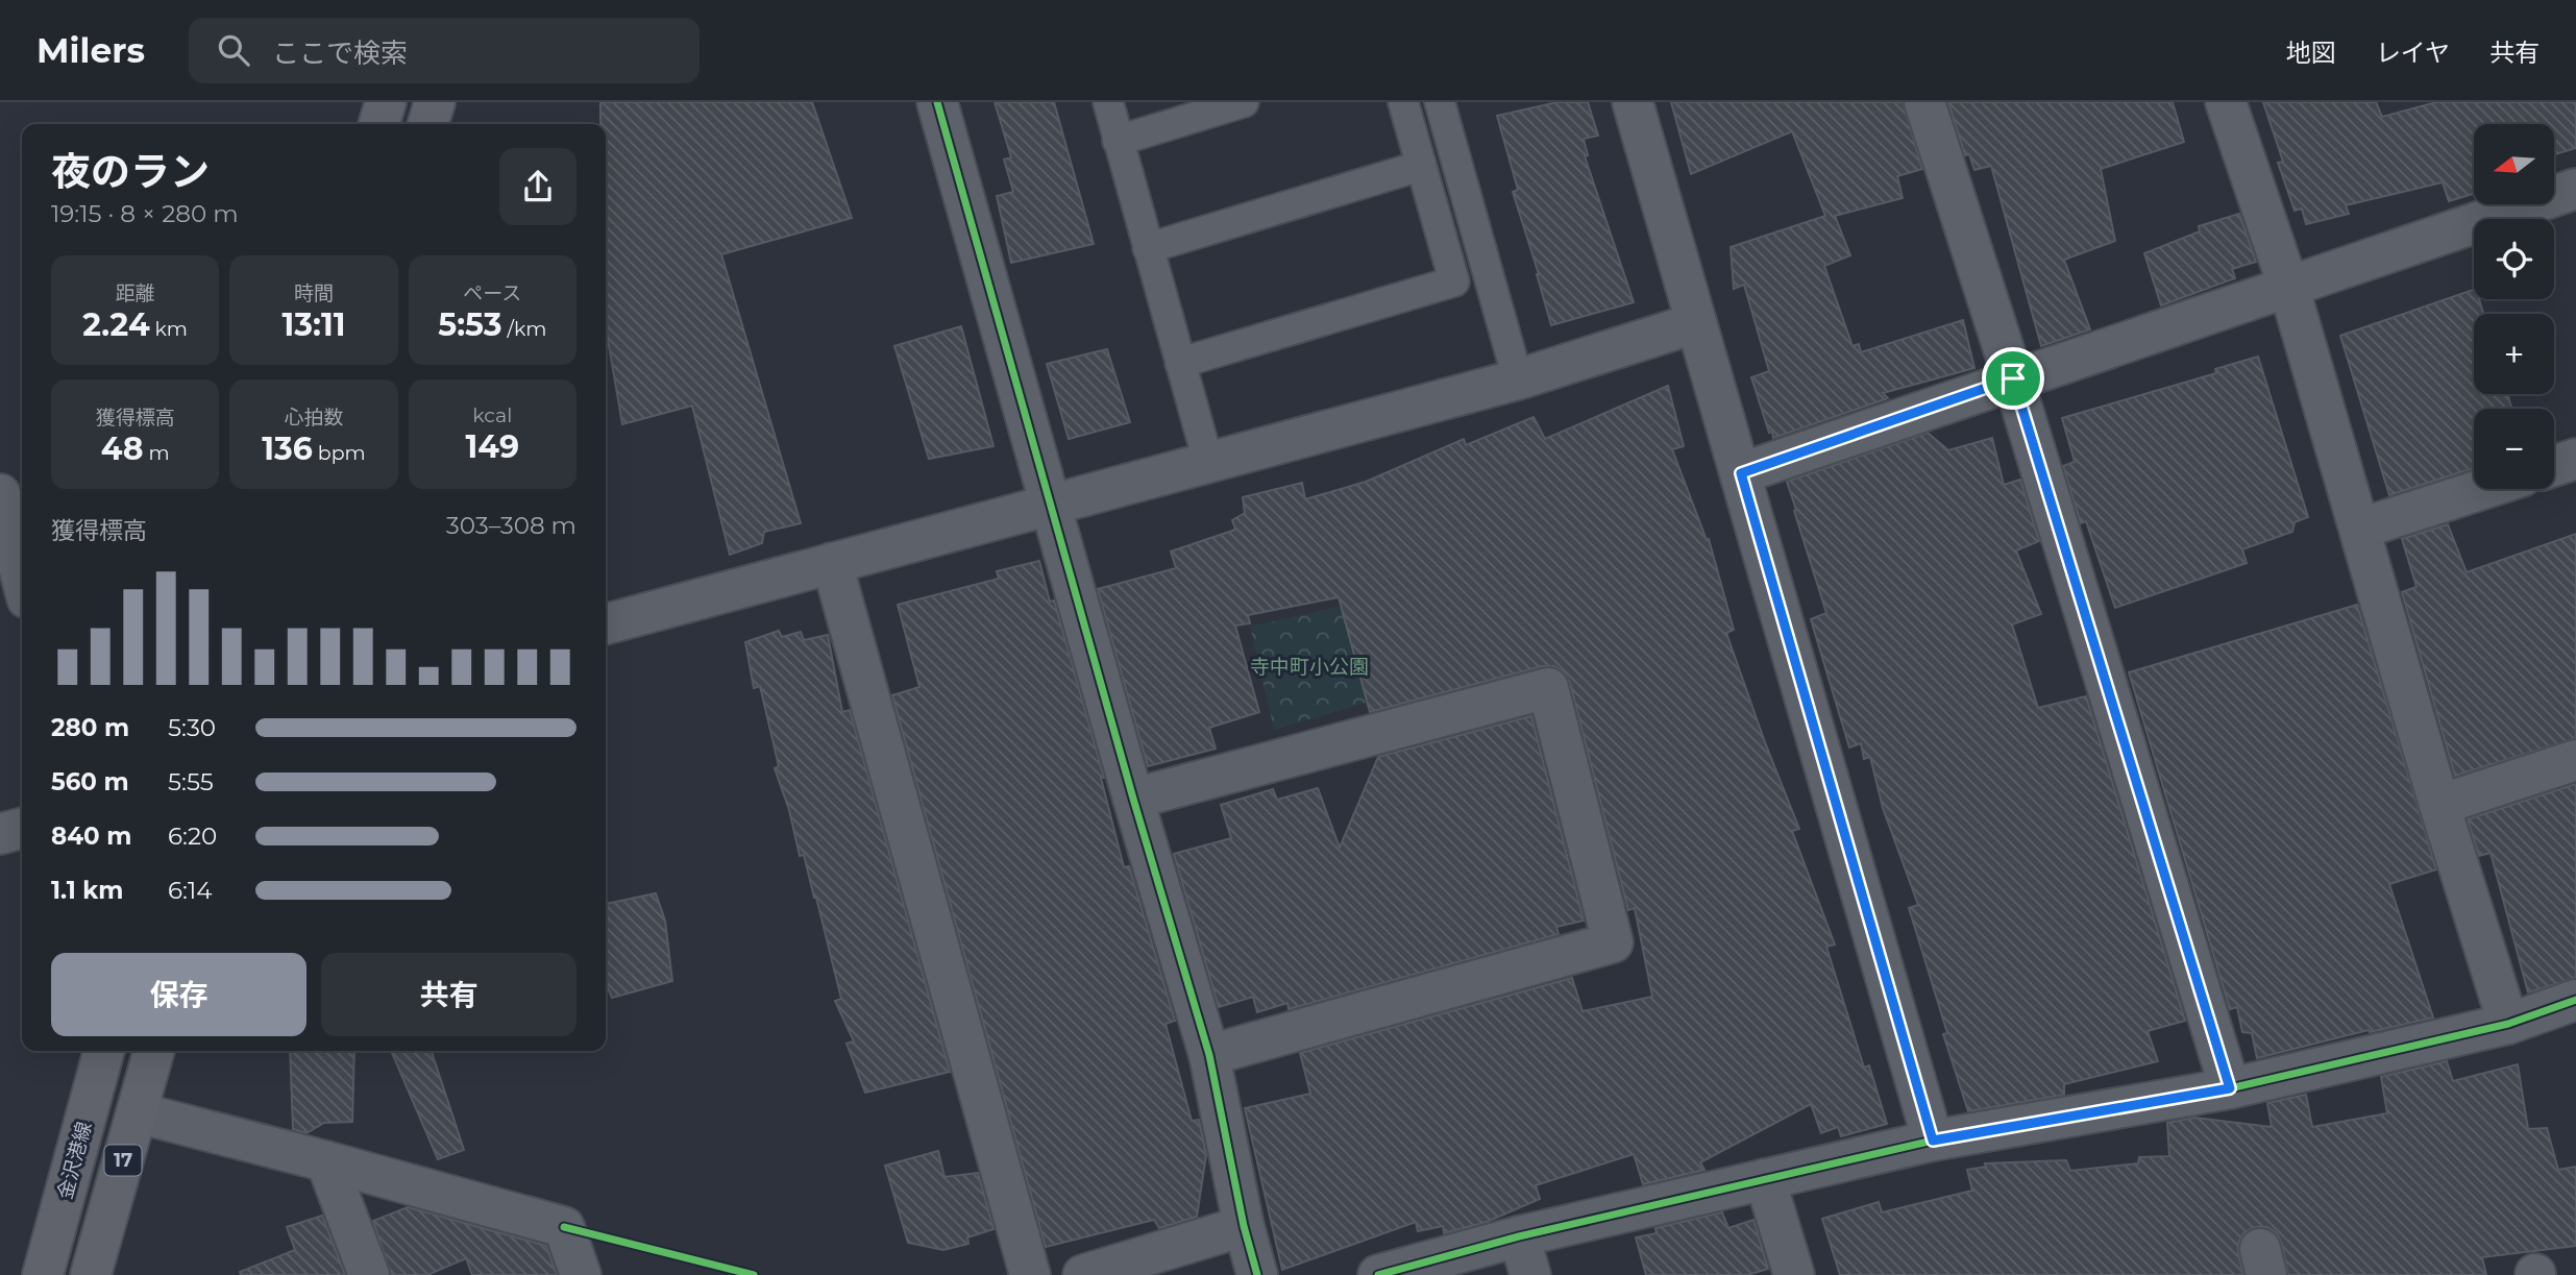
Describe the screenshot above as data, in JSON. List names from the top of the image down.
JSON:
{
  "streets": {
    "main road": ["金沢港線", "17"]
  },
  "parks": ["寺中町小公園"],
  "north": "left",
  "page": {
    "header": "Milers",
    "search": "ここで検索",
    "nav": ["地図", "レイヤ", "共有"],
    "map_buttons": ["+", "−"],
    "heading": ["夜のラン", "19:15 · 8 × 280 m"],
    "stats": [
      ["距離", "2.24 km"],
      ["時間", "13:11"],
      ["ペース", "5:53 /km"],
      ["獲得標高", "48 m"],
      ["心拍数", "136 bpm"],
      ["kcal", "149"]
    ],
    "chart": ["獲得標高", "303–308 m"],
    "list": [
      {
        "name": "280 m",
        "note": "5:30"
      },
      {
        "name": "560 m",
        "note": "5:55"
      },
      {
        "name": "840 m",
        "note": "6:20"
      },
      {
        "name": "1.1 km",
        "note": "6:14"
      }
    ],
    "buttons": ["保存", "共有"]
  }
}
